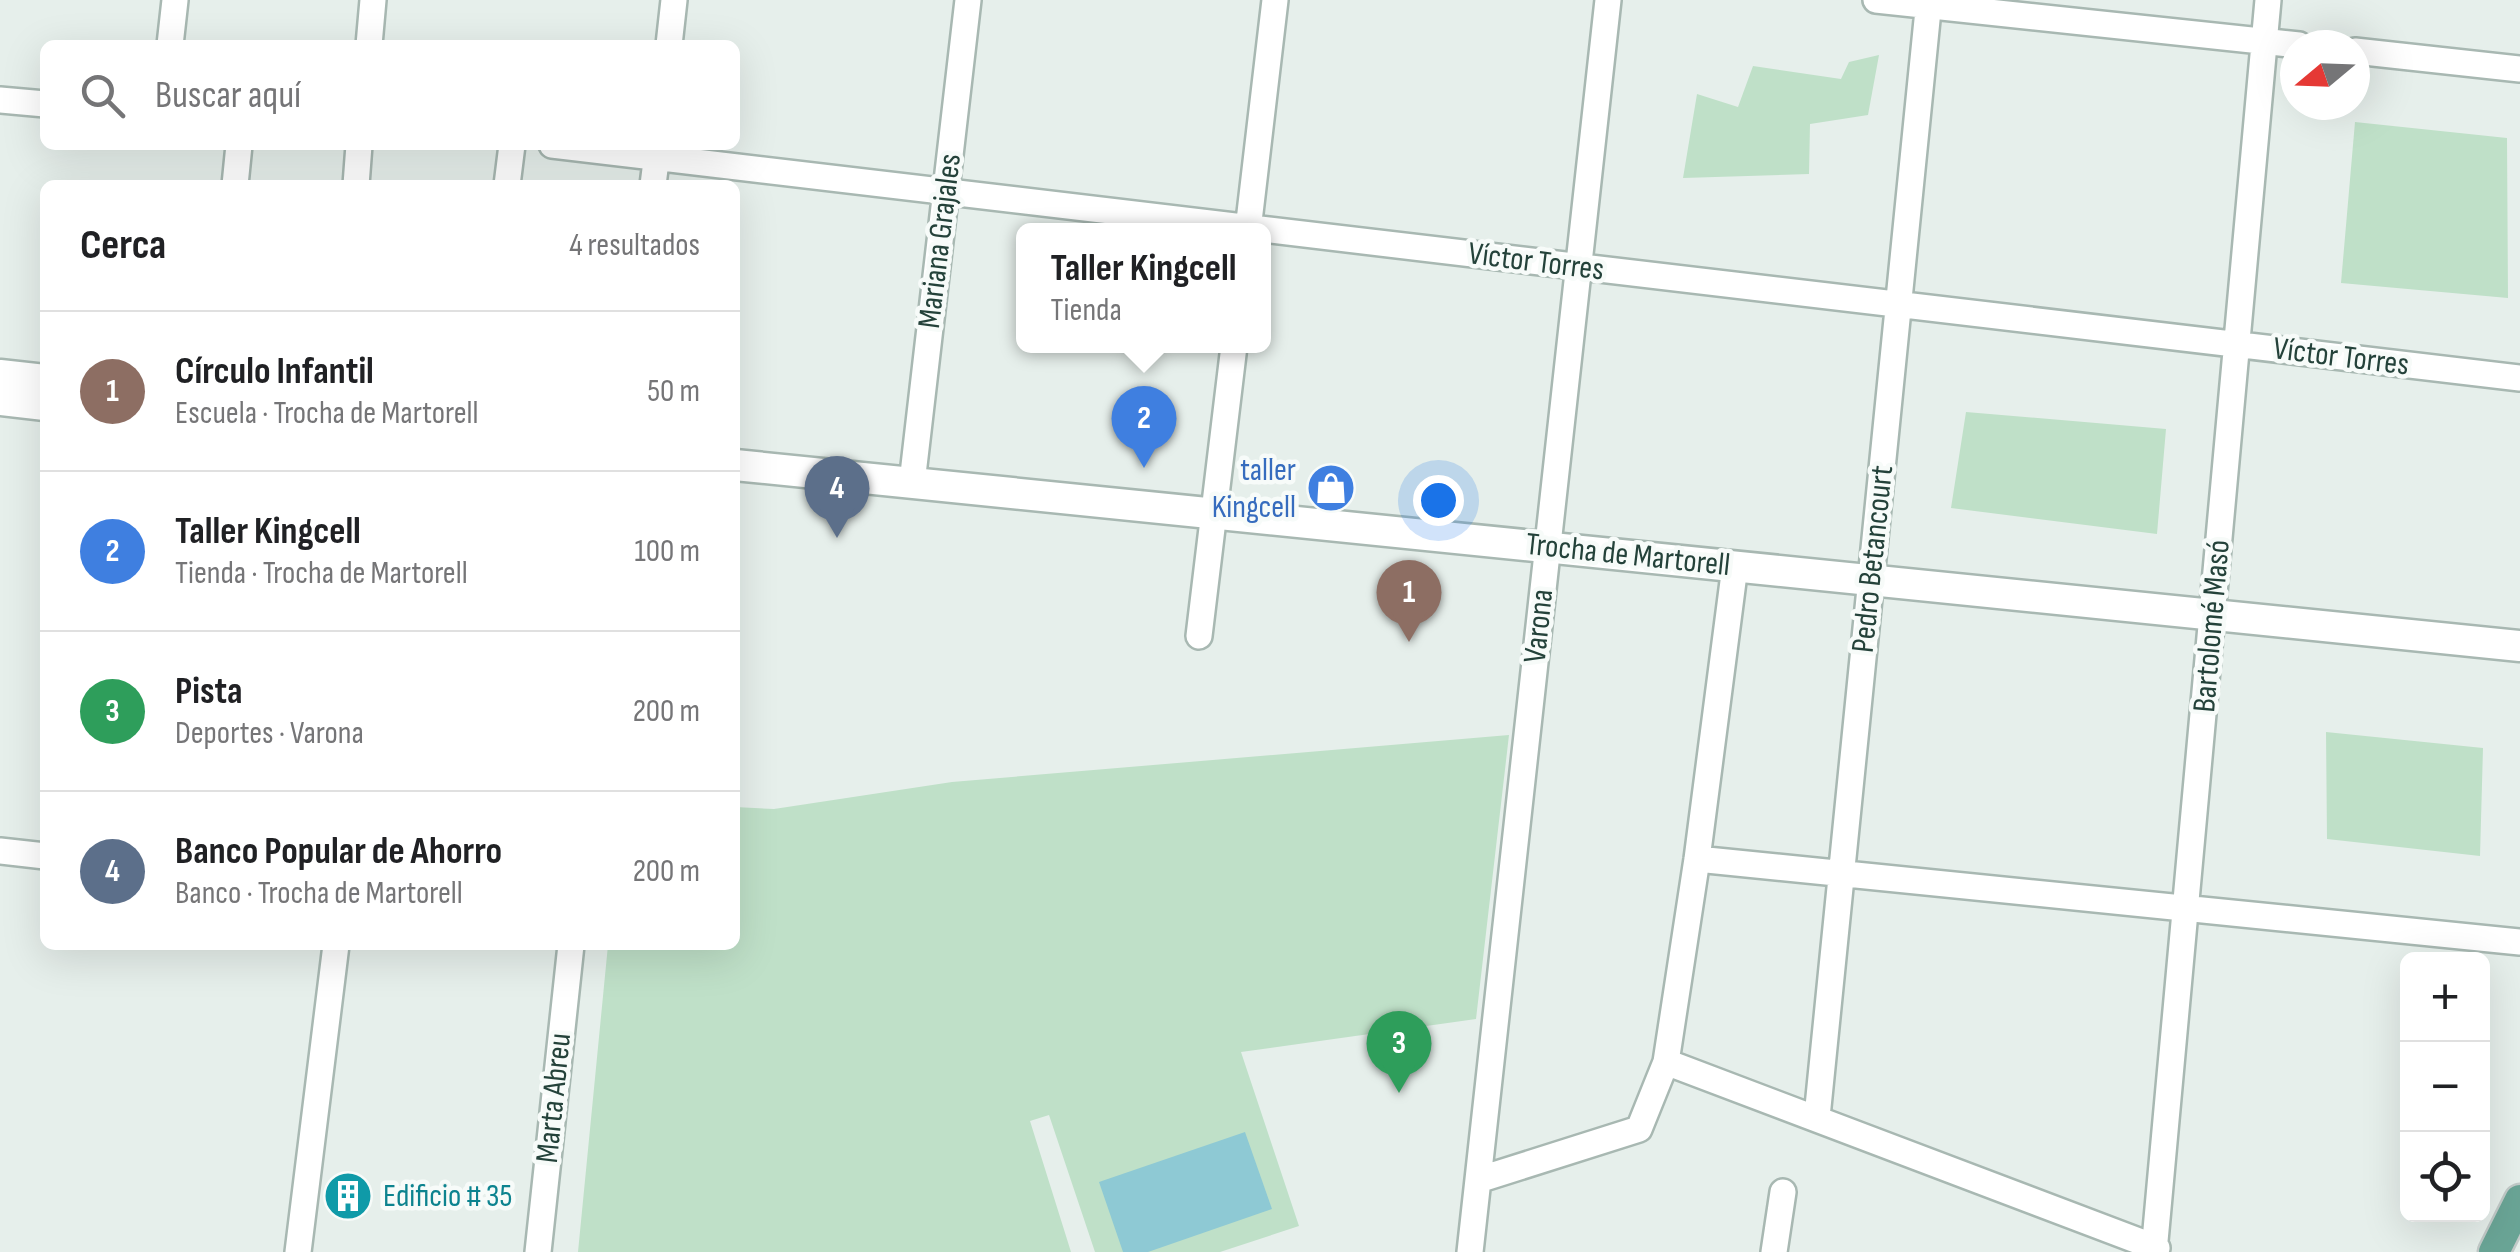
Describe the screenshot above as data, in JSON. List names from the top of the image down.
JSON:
{
  "streets": {
    "street": [
      "Mariana Grajales",
      "Víctor Torres",
      "Trocha de Martorell",
      "Pedro Betancourt",
      "Varona",
      "Bartolomé Masó",
      "Marta Abreu"
    ]
  },
  "crossings": [
    ["Mariana Grajales", "Víctor Torres"],
    ["Mariana Grajales", "Trocha de Martorell"],
    ["Víctor Torres", "Pedro Betancourt"],
    ["Víctor Torres", "Varona"],
    ["Víctor Torres", "Bartolomé Masó"],
    ["Trocha de Martorell", "Pedro Betancourt"],
    ["Trocha de Martorell", "Varona"],
    ["Trocha de Martorell", "Bartolomé Masó"]
  ],
  "places": {
    "shop": ["taller Kingcell"],
    "building": ["Edificio # 35"]
  },
  "north": "left",
  "page": {
    "search": "Buscar aquí",
    "heading": ["Cerca", "4 resultados"],
    "popup": ["Taller Kingcell", "Tienda"],
    "list": [
      {
        "mark": "1",
        "name": "Círculo Infantil",
        "note": "Escuela · Trocha de Martorell",
        "value": "50 m"
      },
      {
        "mark": "2",
        "name": "Taller Kingcell",
        "note": "Tienda · Trocha de Martorell",
        "value": "100 m"
      },
      {
        "mark": "3",
        "name": "Pista",
        "note": "Deportes · Varona",
        "value": "200 m"
      },
      {
        "mark": "4",
        "name": "Banco Popular de Ahorro",
        "note": "Banco · Trocha de Martorell",
        "value": "200 m"
      }
    ],
    "pins": [
      "2",
      "4",
      "1",
      "3"
    ],
    "map_buttons": ["+", "−"]
  }
}
